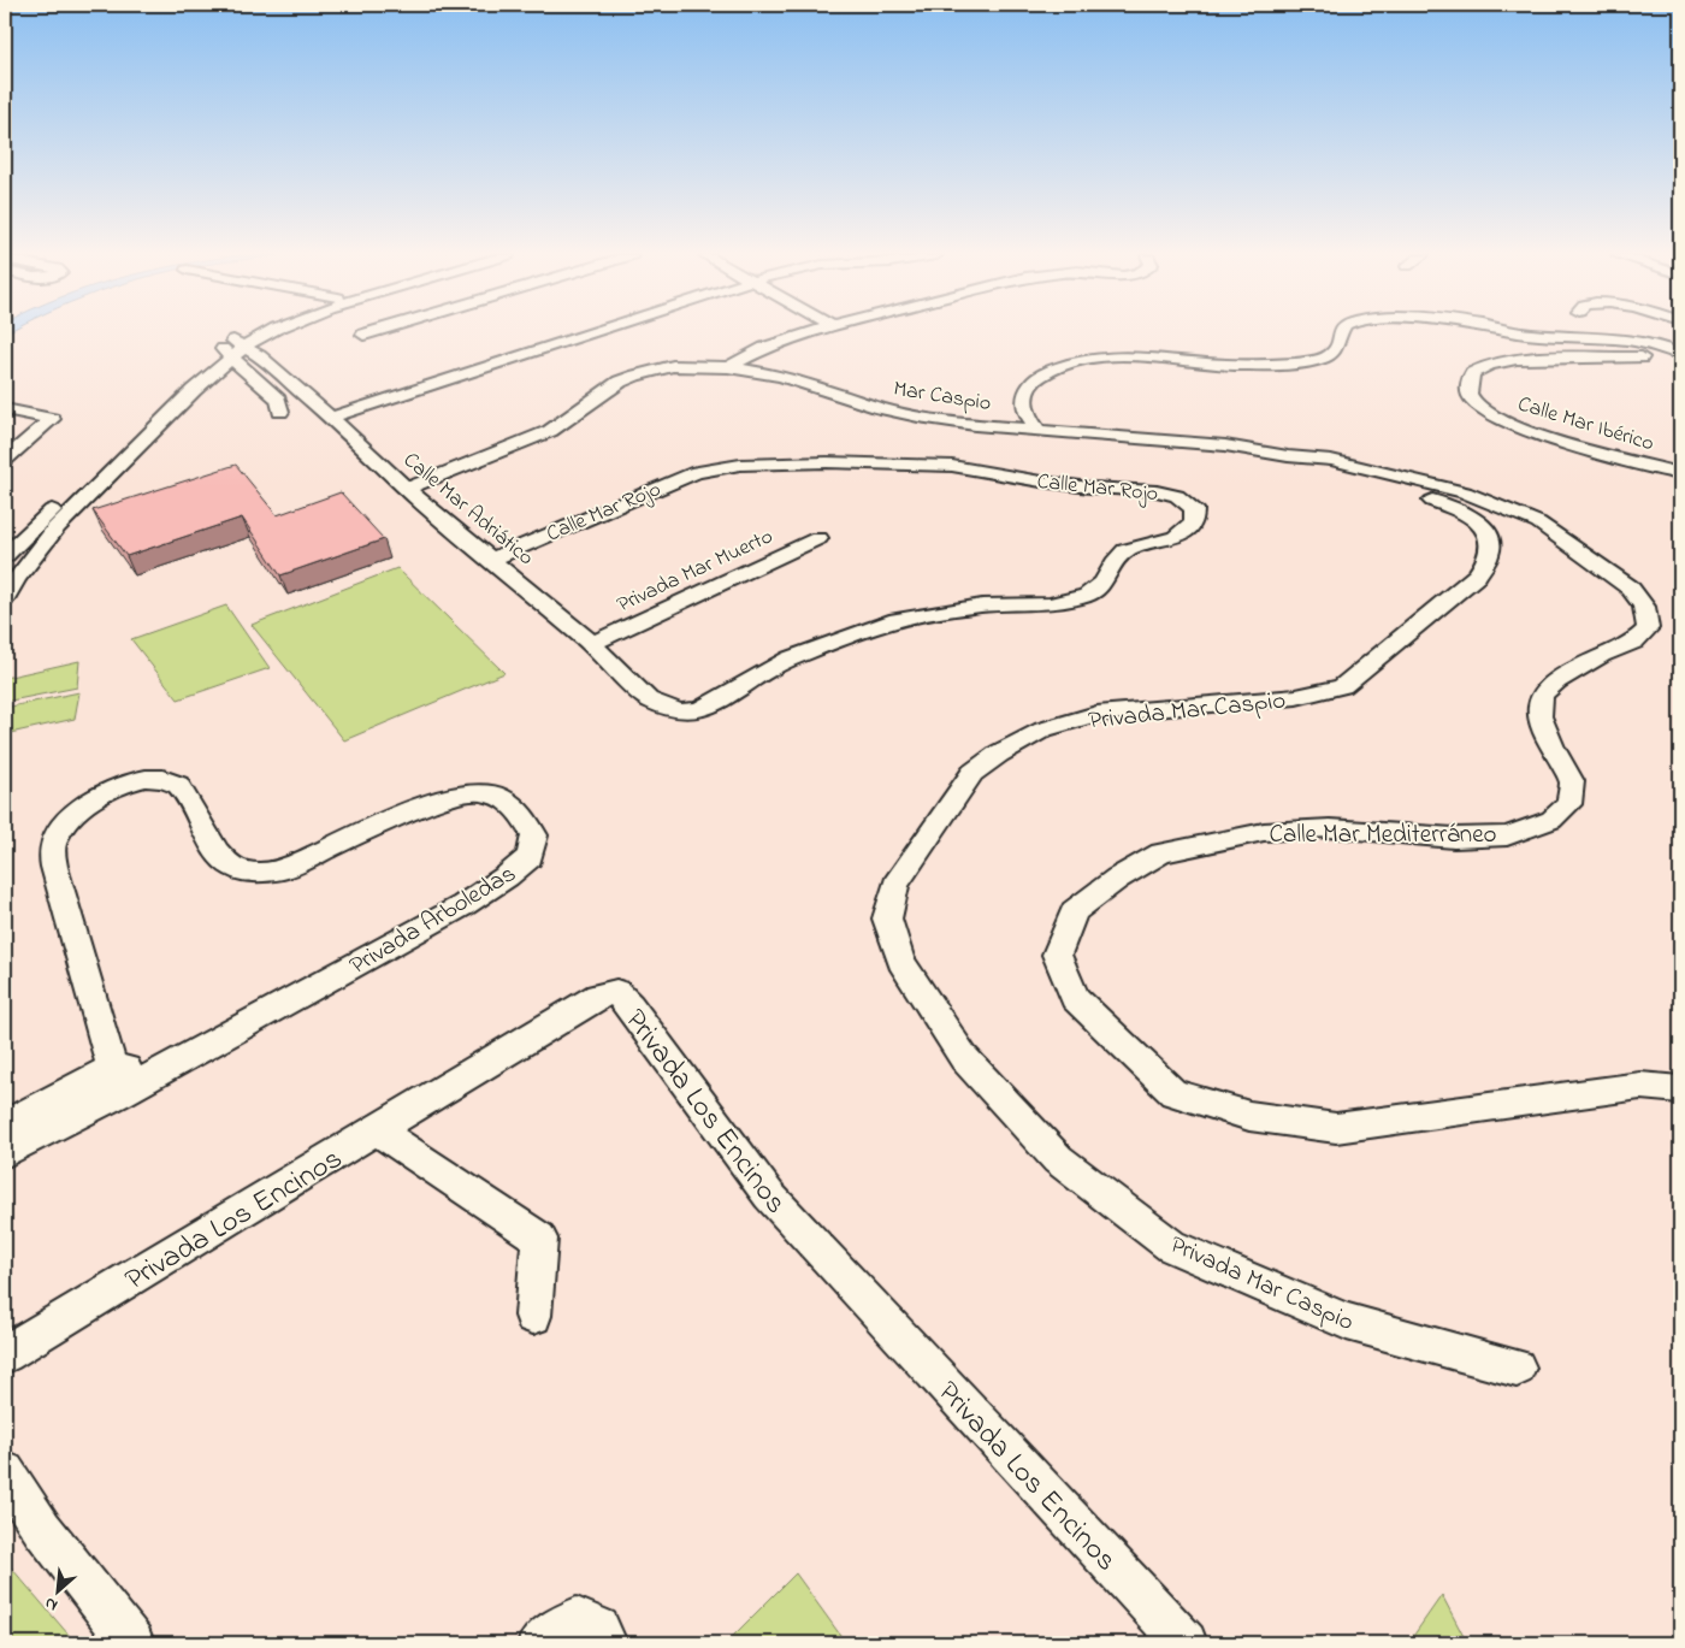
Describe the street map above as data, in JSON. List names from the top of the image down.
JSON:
{
  "streets": {
    "street": [
      "Mar Caspio",
      "Calle Mar Ibérico",
      "Calle Mar Rojo",
      "Calle Mar Adriático",
      "Privada Mar Muerto",
      "Privada Mar Caspio",
      "Calle Mar Mediterráneo",
      "Privada Arboledas",
      "Privada Los Encinos"
    ]
  },
  "crossings": [
    ["Mar Caspio", "Calle Mar Ibérico"],
    ["Mar Caspio", "Calle Mar Adriático"],
    ["Mar Caspio", "Privada Mar Caspio"],
    ["Mar Caspio", "Calle Mar Mediterráneo"],
    ["Calle Mar Rojo", "Calle Mar Adriático"],
    ["Calle Mar Adriático", "Privada Mar Muerto"],
    ["Privada Mar Caspio", "Calle Mar Mediterráneo"]
  ],
  "north": "bottom left"
}
